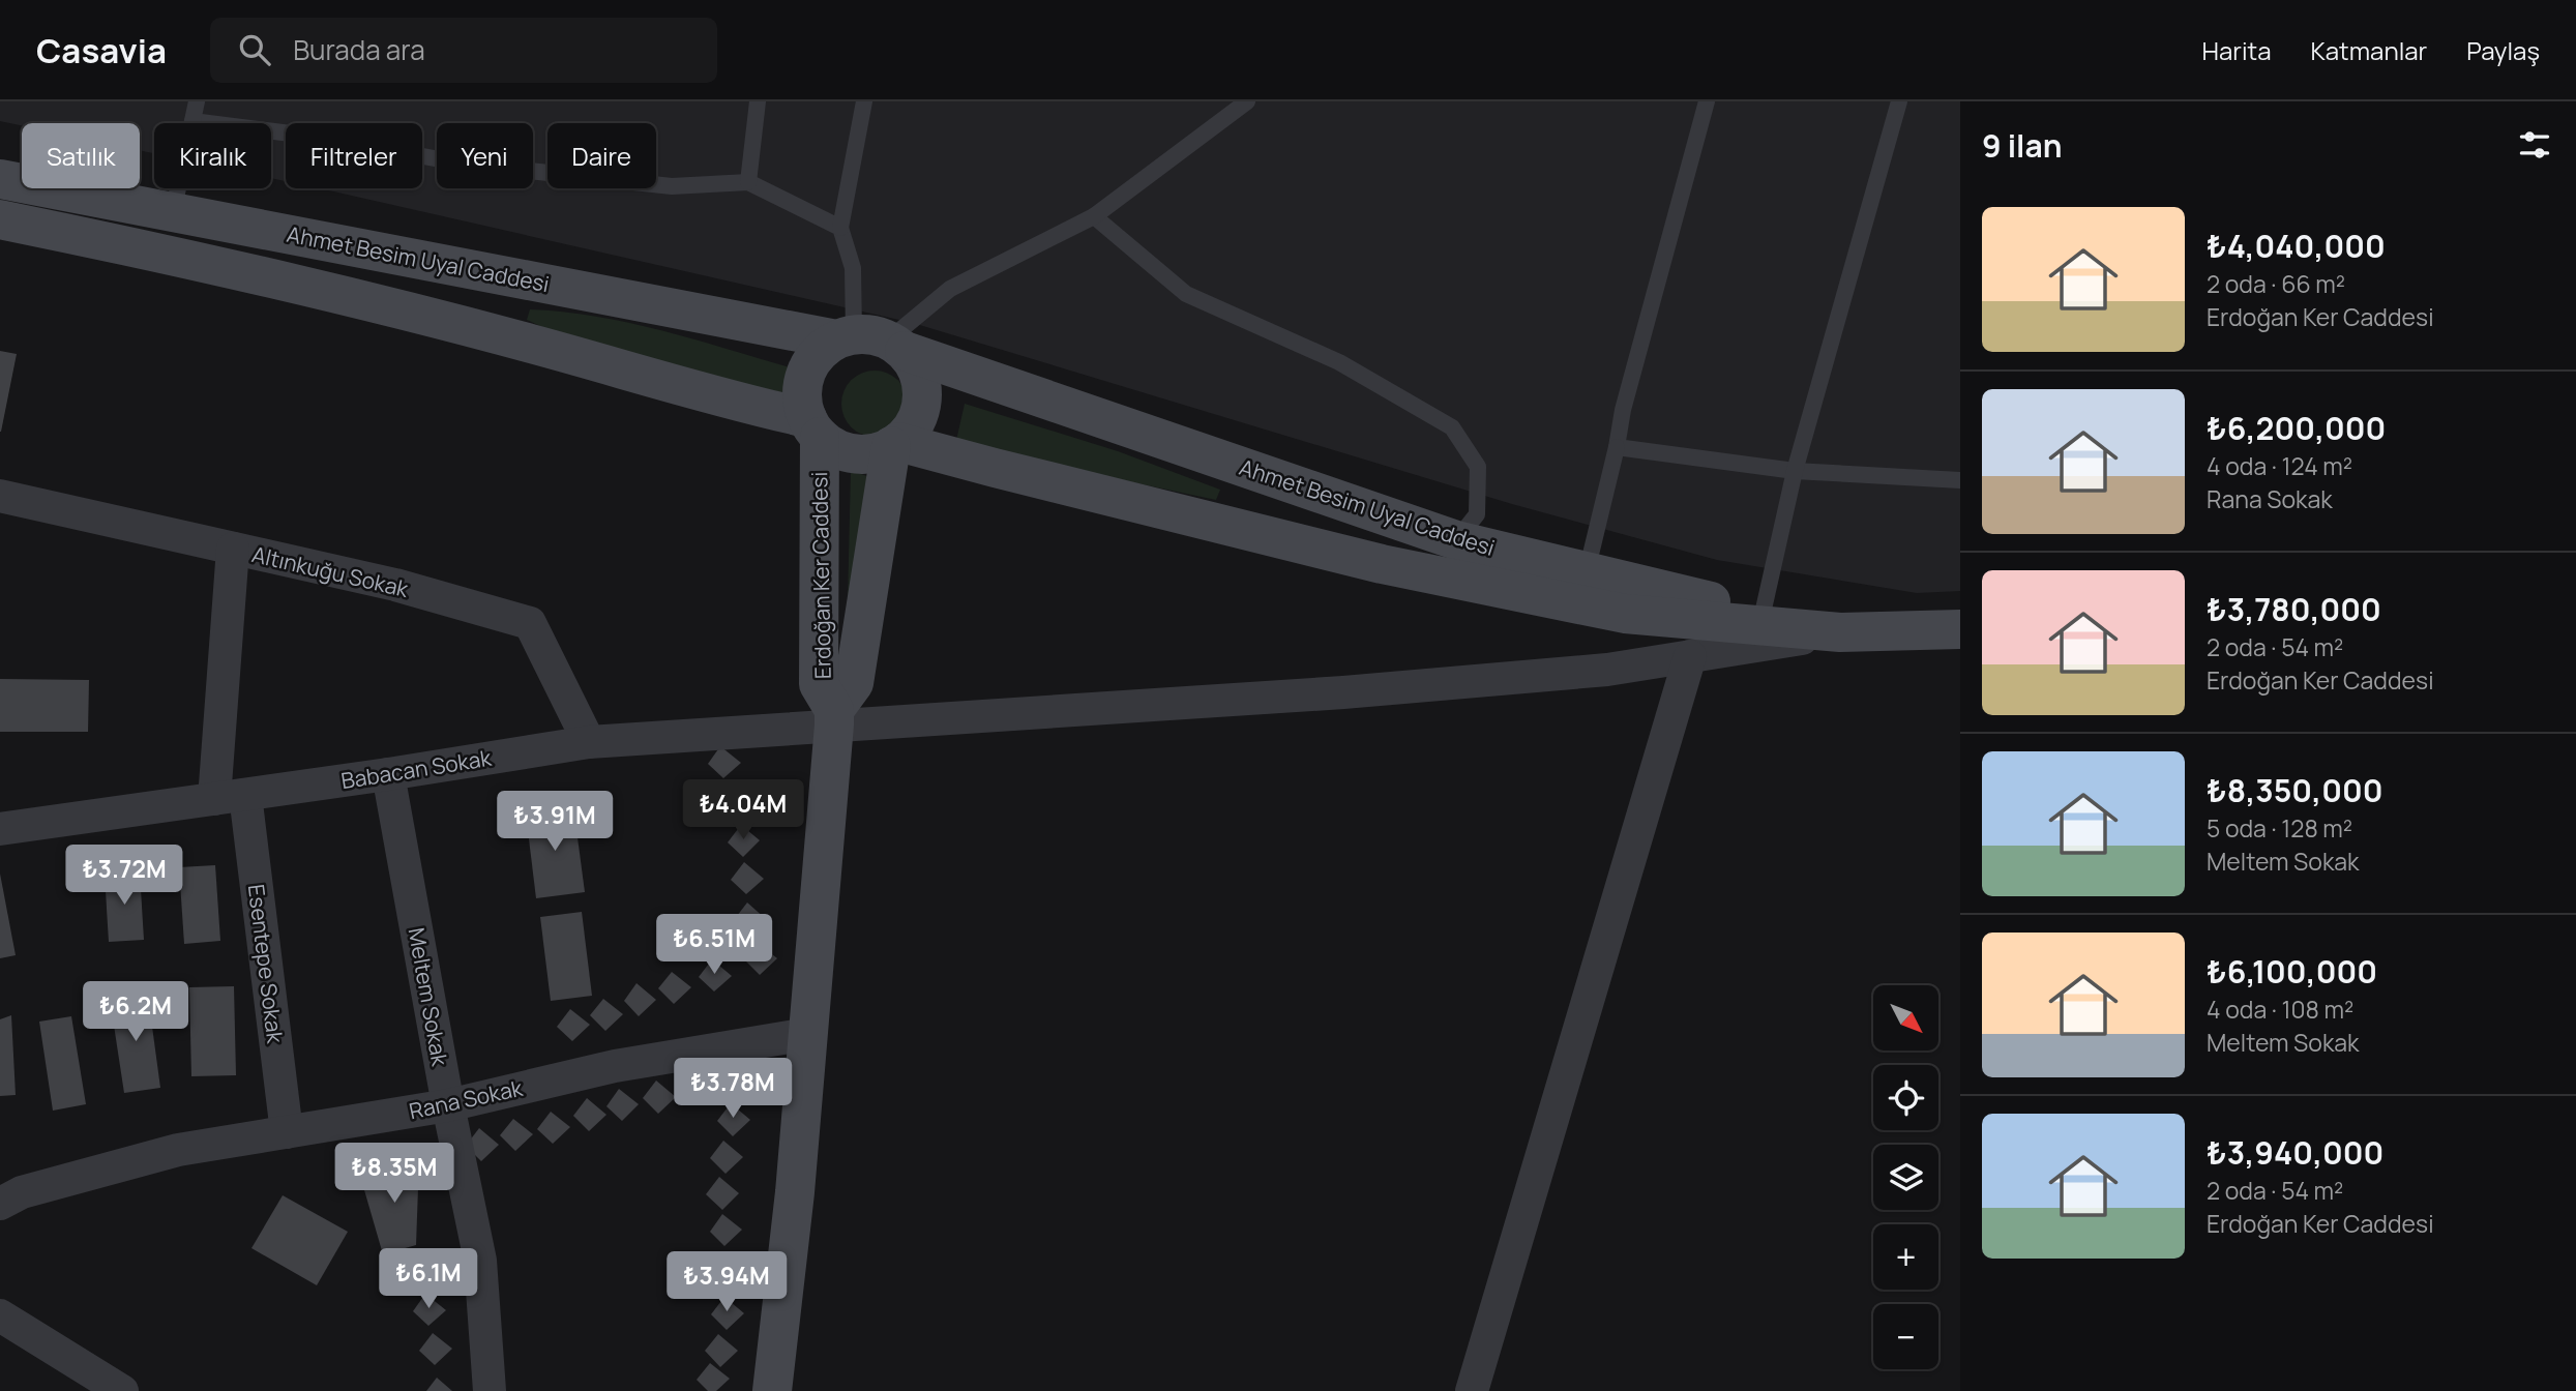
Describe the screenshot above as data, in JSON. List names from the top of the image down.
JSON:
{
  "streets": {
    "main road": ["Ahmet Besim Uyal Caddesi", "Erdoğan Ker Caddesi"],
    "street": [
      "Altınkuğu Sokak",
      "Babacan Sokak",
      "Esentepe Sokak",
      "Meltem Sokak",
      "Rana Sokak"
    ]
  },
  "crossings": [
    ["Ahmet Besim Uyal Caddesi", "Erdoğan Ker Caddesi"],
    ["Ahmet Besim Uyal Caddesi", "Babacan Sokak"],
    ["Altınkuğu Sokak", "Babacan Sokak"],
    ["Altınkuğu Sokak", "Esentepe Sokak"],
    ["Erdoğan Ker Caddesi", "Babacan Sokak"],
    ["Erdoğan Ker Caddesi", "Rana Sokak"],
    ["Babacan Sokak", "Esentepe Sokak"],
    ["Babacan Sokak", "Meltem Sokak"],
    ["Esentepe Sokak", "Rana Sokak"],
    ["Meltem Sokak", "Rana Sokak"]
  ],
  "north": "bottom right",
  "page": {
    "header": "Casavia",
    "search": "Burada ara",
    "nav": ["Harita", "Katmanlar", "Paylaş"],
    "heading": "9 ilan",
    "chip": [
      "Satılık",
      "Kiralık",
      "Filtreler",
      "Yeni",
      "Daire"
    ],
    "list": [
      {
        "name": "₺4,040,000",
        "note": "2 oda · 66 m² · Erdoğan Ker Caddesi"
      },
      {
        "name": "₺6,200,000",
        "note": "4 oda · 124 m² · Rana Sokak"
      },
      {
        "name": "₺3,780,000",
        "note": "2 oda · 54 m² · Erdoğan Ker Caddesi"
      },
      {
        "name": "₺8,350,000",
        "note": "5 oda · 128 m² · Meltem Sokak"
      },
      {
        "name": "₺6,100,000",
        "note": "4 oda · 108 m² · Meltem Sokak"
      },
      {
        "name": "₺3,940,000",
        "note": "2 oda · 54 m² · Erdoğan Ker Caddesi"
      }
    ],
    "price": [
      "₺4.04M",
      "₺3.91M",
      "₺3.72M",
      "₺6.51M",
      "₺6.2M",
      "₺3.78M",
      "₺8.35M",
      "₺6.1M",
      "₺3.94M"
    ],
    "map_buttons": ["+", "−"]
  }
}
